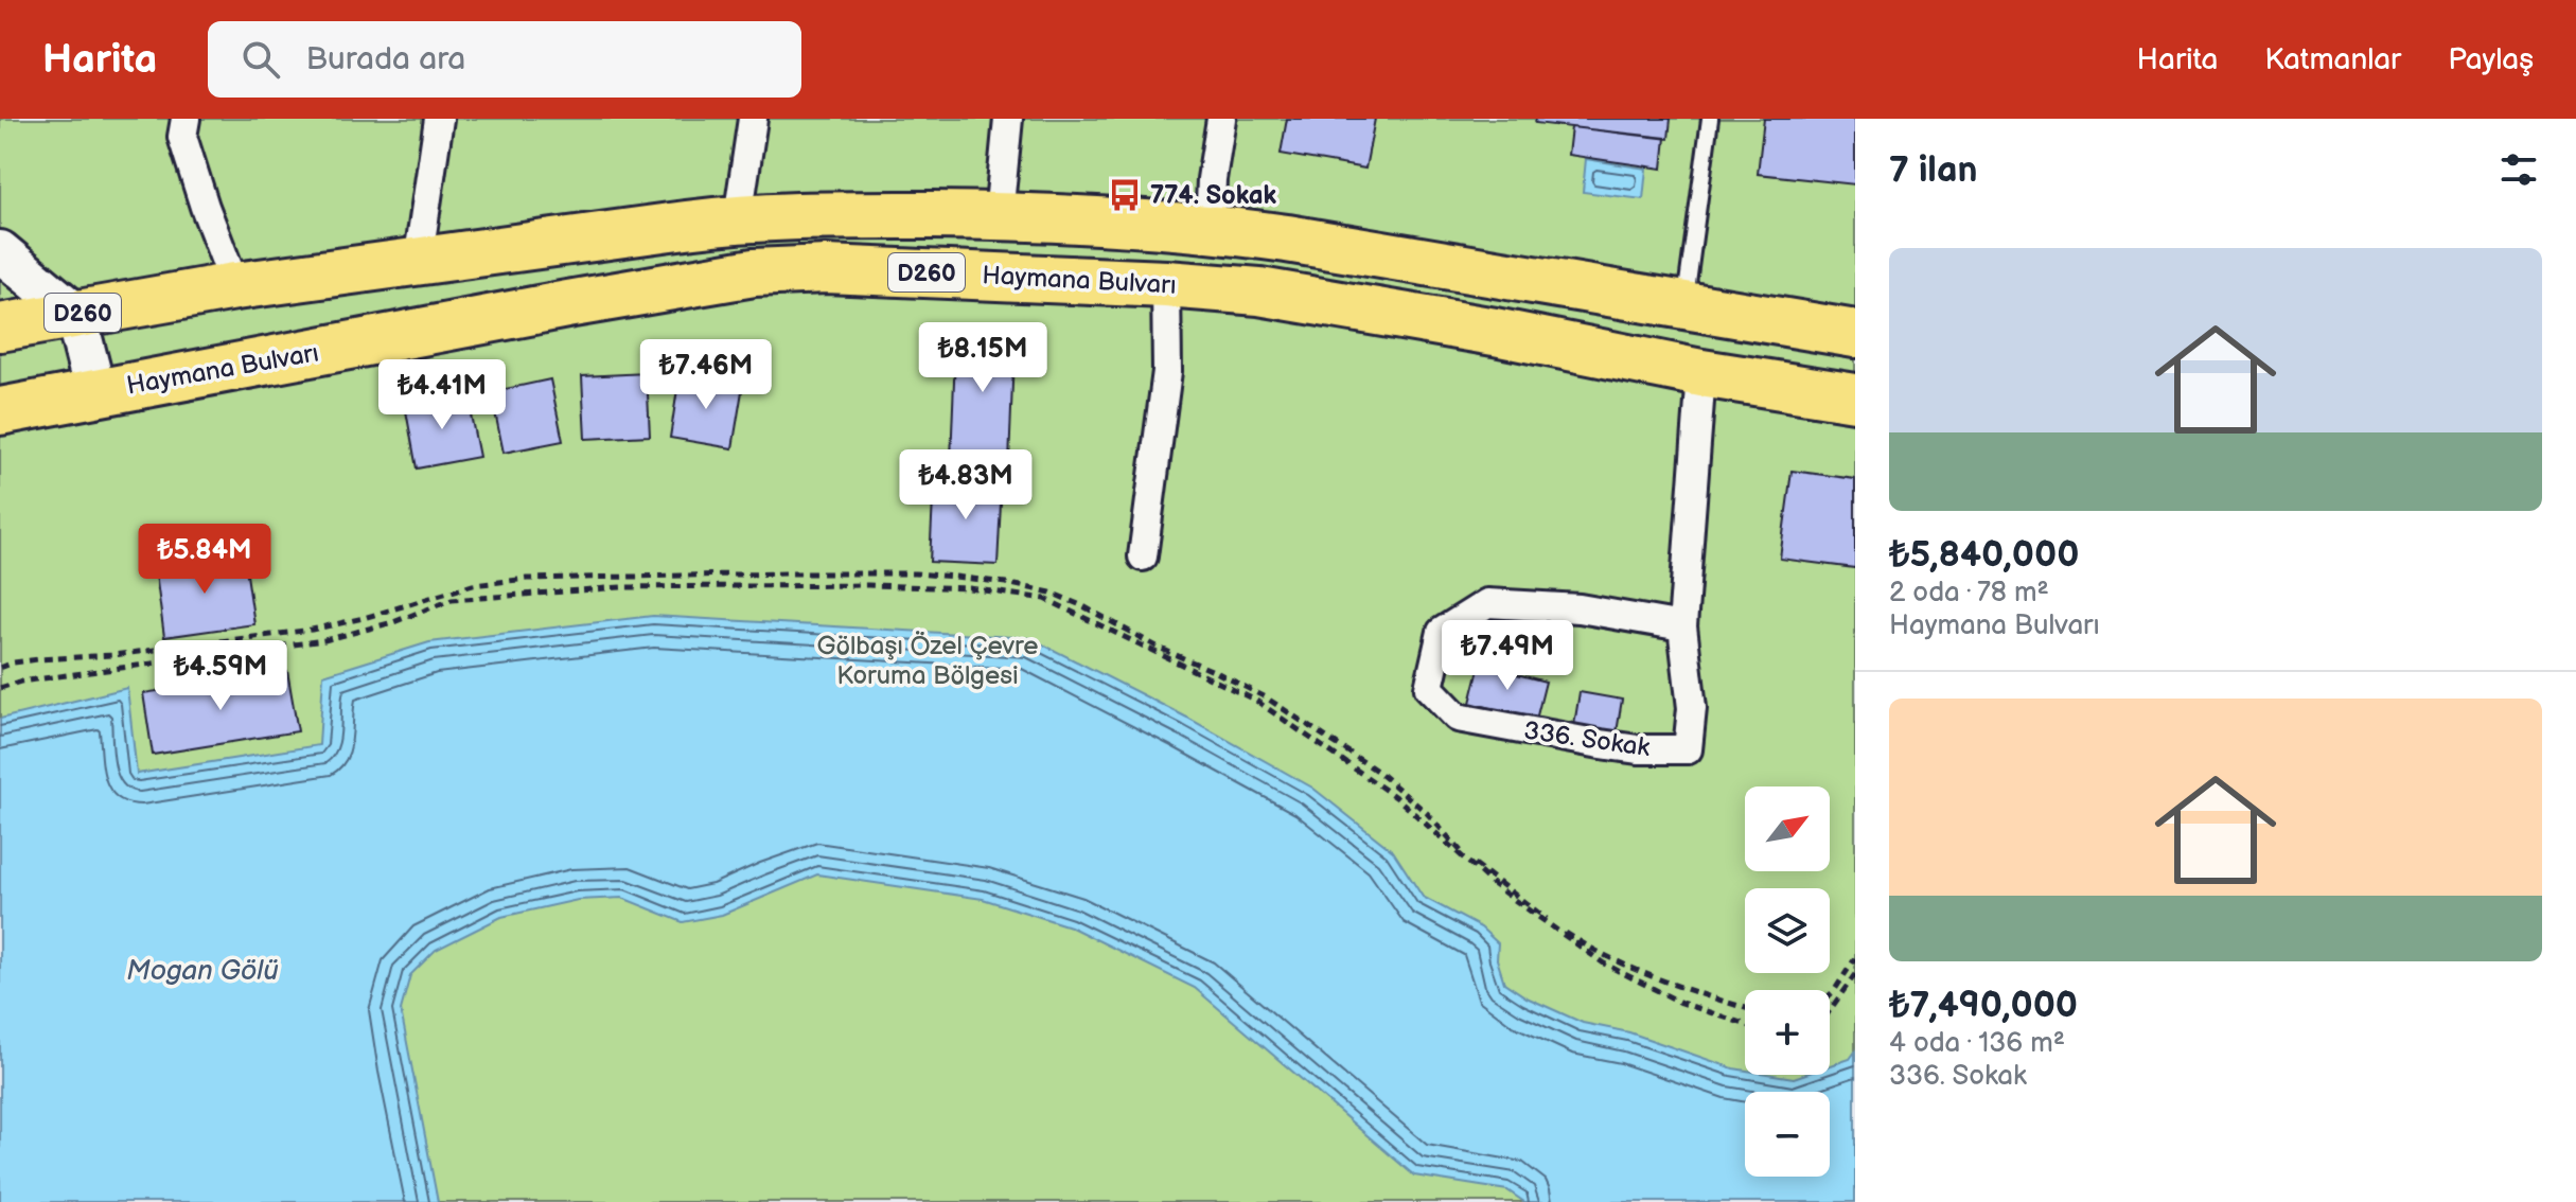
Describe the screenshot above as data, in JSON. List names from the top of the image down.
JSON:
{
  "streets": {
    "highway": ["D260", "Haymana Bulvarı"],
    "street": ["336. Sokak"]
  },
  "crossings": [
    ["Haymana Bulvarı", "336. Sokak"]
  ],
  "water": ["Mogan Gölü"],
  "parks": ["Gölbaşı Özel Çevre Koruma Bölgesi"],
  "places": {
    "bus stop": ["774. Sokak"]
  },
  "north": "top right",
  "page": {
    "header": "Harita",
    "search": "Burada ara",
    "nav": ["Harita", "Katmanlar", "Paylaş"],
    "heading": "7 ilan",
    "list": [
      {
        "name": "₺5,840,000",
        "note": "2 oda · 78 m² · Haymana Bulvarı"
      },
      {
        "name": "₺7,490,000",
        "note": "4 oda · 136 m² · 336. Sokak"
      }
    ],
    "price": [
      "₺8.15M",
      "₺7.46M",
      "₺4.41M",
      "₺4.83M",
      "₺5.84M",
      "₺7.49M",
      "₺4.59M"
    ],
    "map_buttons": ["+", "−"]
  }
}
